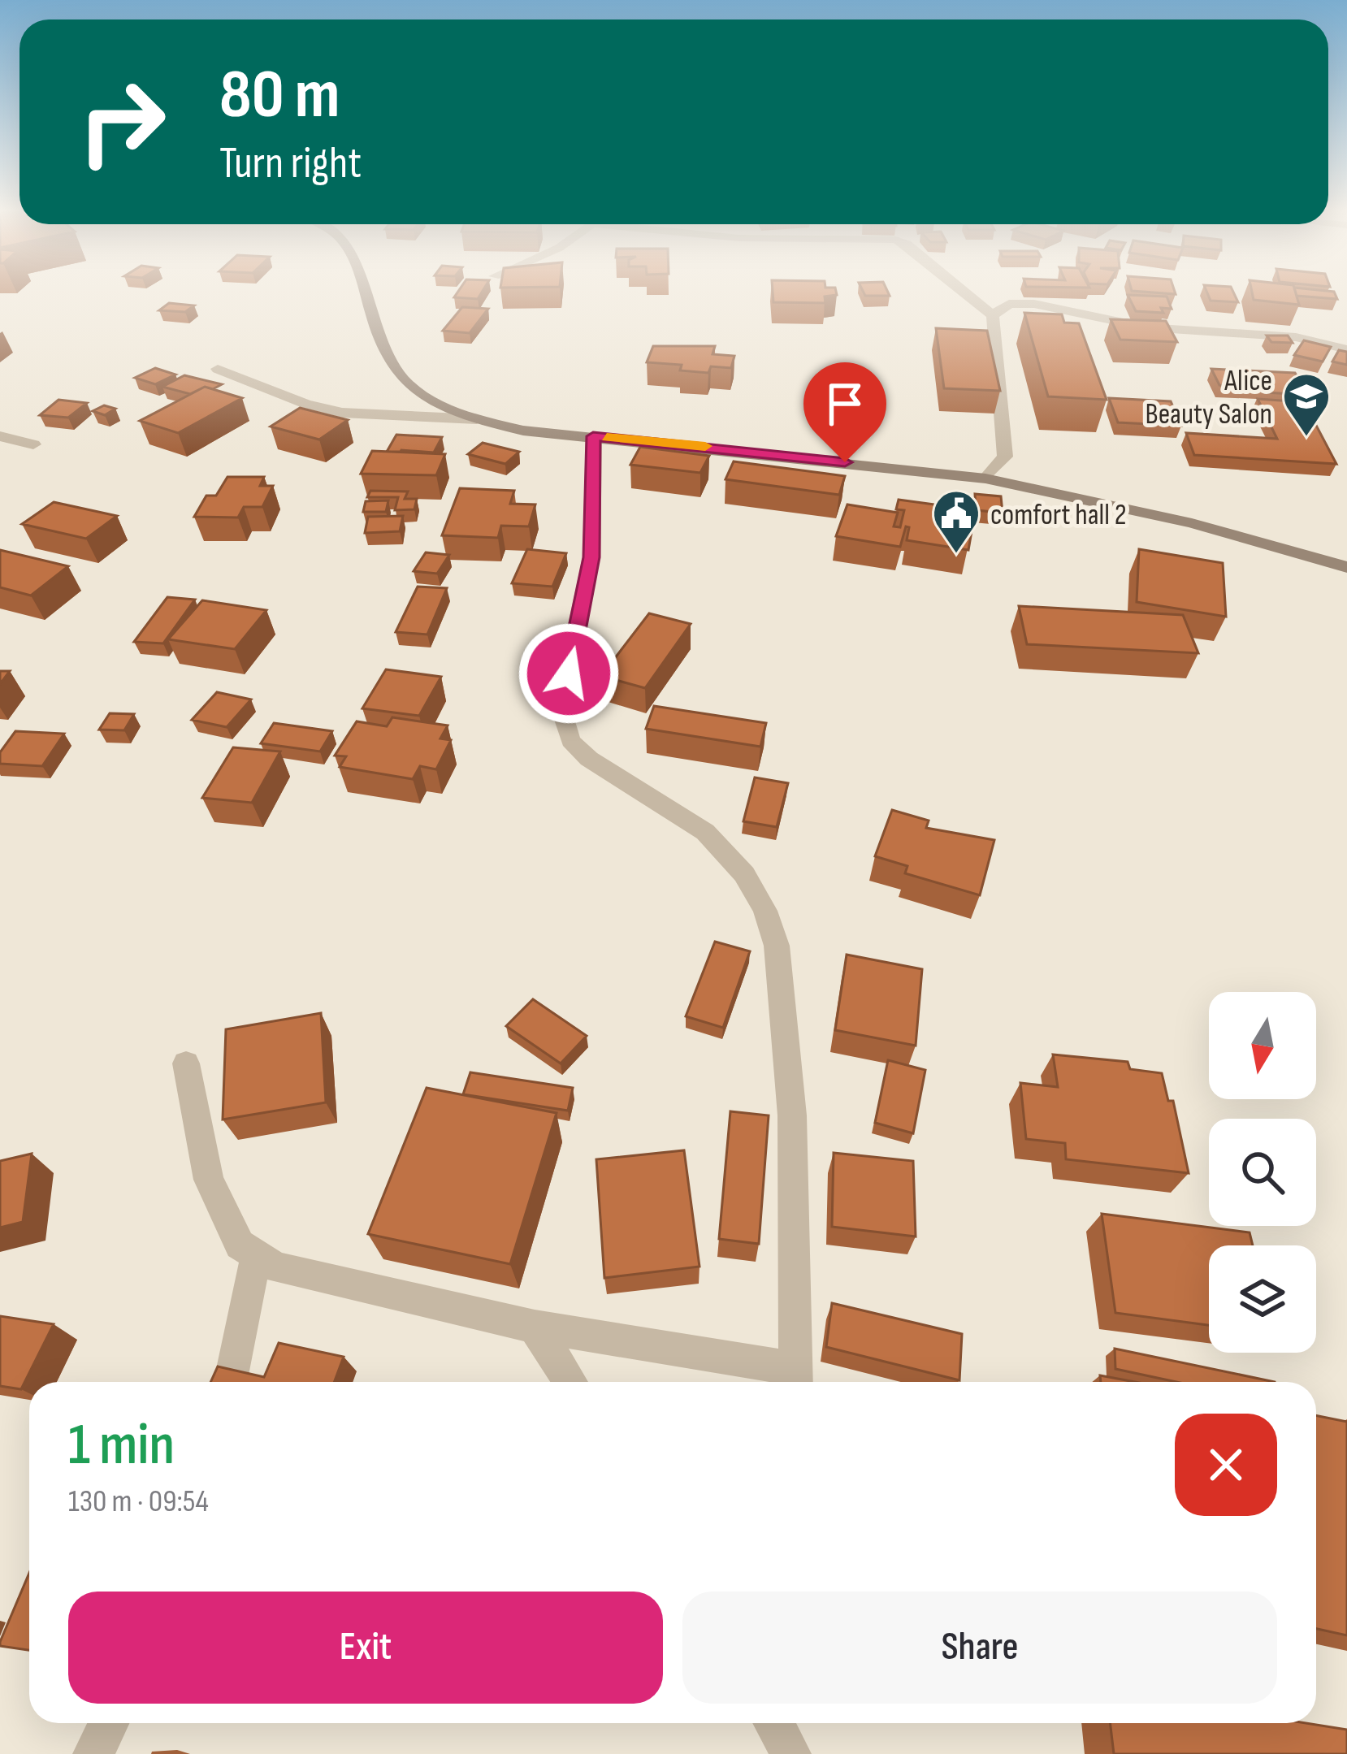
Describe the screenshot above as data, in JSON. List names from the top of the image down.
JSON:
{
  "places": {
    "school or university": ["Alice Beauty Salon"],
    "public building": ["comfort hall 2"]
  },
  "north": "bottom",
  "page": {
    "turn": ["80 m", "Turn right"],
    "heading": ["1 min", "130 m · 09:54"],
    "buttons": ["Exit", "Share"]
  }
}
